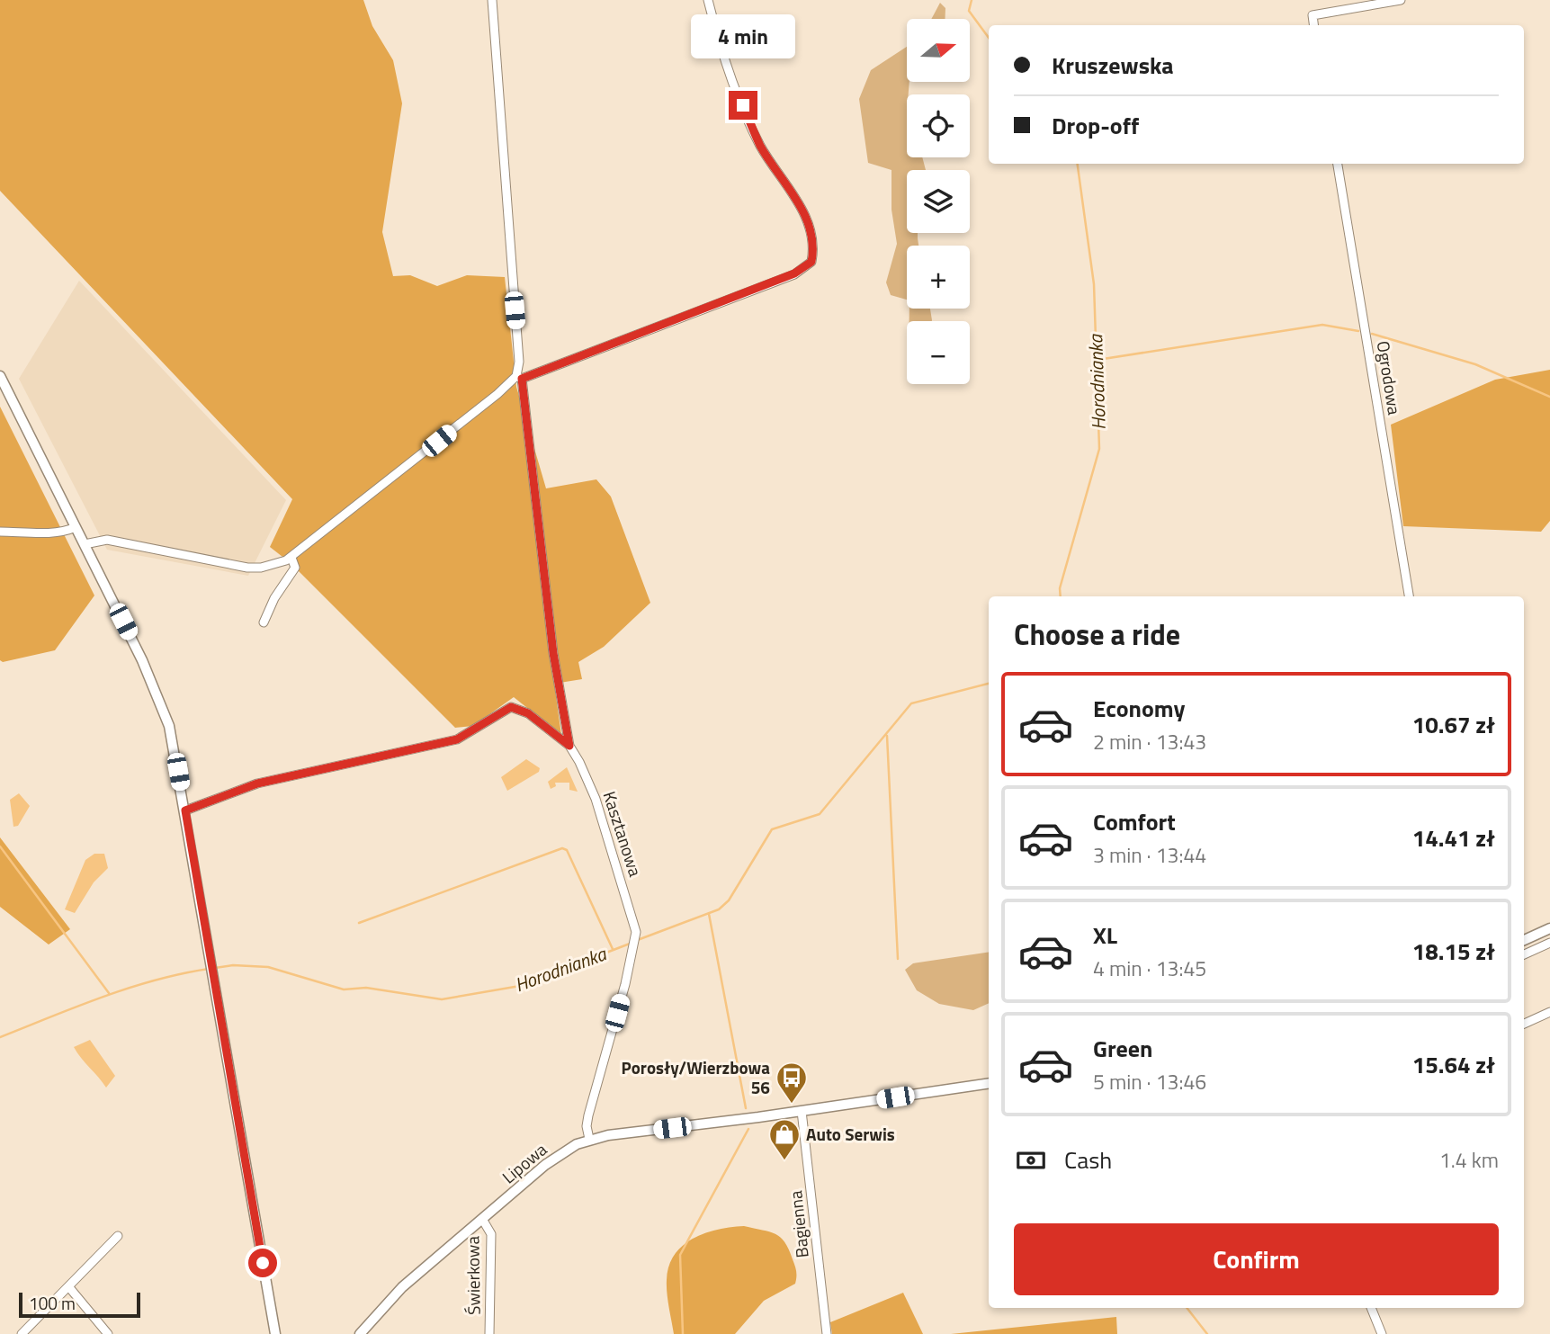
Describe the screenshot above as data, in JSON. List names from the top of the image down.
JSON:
{
  "streets": {
    "street": [
      "Ogrodowa",
      "Kasztanowa",
      "Lipowa",
      "Bagienna",
      "Świerkowa"
    ]
  },
  "crossings": [
    ["Kasztanowa", "Lipowa"],
    ["Lipowa", "Bagienna"],
    ["Lipowa", "Świerkowa"]
  ],
  "water": ["Horodnianka"],
  "places": {
    "bus stop": ["Porosły/Wierzbowa 56"],
    "shop": ["Auto Serwis"]
  },
  "scale_bar": "100 m",
  "north": "right",
  "page": {
    "bubble": "4 min",
    "map_buttons": ["+", "−"],
    "banner": ["Kruszewska", "Drop-off"],
    "heading": "Choose a ride",
    "list": [
      {
        "name": "Economy",
        "note": "2 min · 13:43",
        "value": "10.67 zł"
      },
      {
        "name": "Comfort",
        "note": "3 min · 13:44",
        "value": "14.41 zł"
      },
      {
        "name": "XL",
        "note": "4 min · 13:45",
        "value": "18.15 zł"
      },
      {
        "name": "Green",
        "note": "5 min · 13:46",
        "value": "15.64 zł"
      }
    ],
    "pay": ["Cash", "1.4 km"],
    "buttons": "Confirm",
    "scale": "100 m"
  }
}
